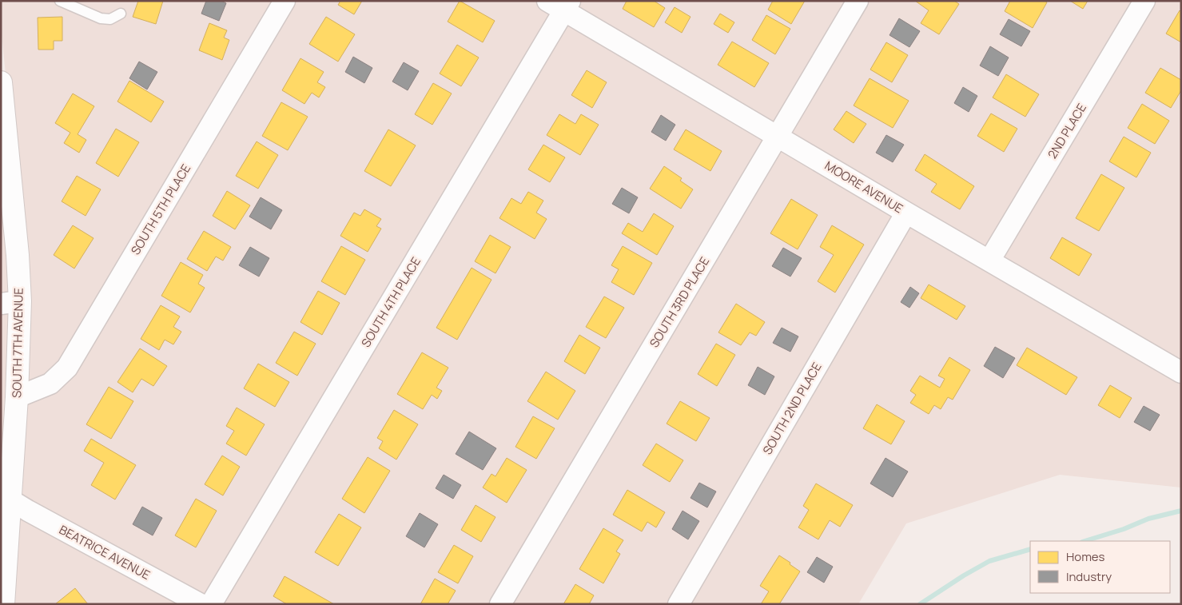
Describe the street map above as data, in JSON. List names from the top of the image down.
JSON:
{
  "streets": {
    "street": [
      "2ND PLACE",
      "MOORE AVENUE",
      "SOUTH 5TH PLACE",
      "SOUTH 4TH PLACE",
      "SOUTH 3RD PLACE",
      "SOUTH 7TH AVENUE",
      "SOUTH 2ND PLACE",
      "BEATRICE AVENUE"
    ]
  },
  "crossings": [
    ["2ND PLACE", "MOORE AVENUE"],
    ["MOORE AVENUE", "SOUTH 4TH PLACE"],
    ["MOORE AVENUE", "SOUTH 3RD PLACE"],
    ["MOORE AVENUE", "SOUTH 2ND PLACE"],
    ["SOUTH 5TH PLACE", "SOUTH 7TH AVENUE"],
    ["SOUTH 7TH AVENUE", "BEATRICE AVENUE"]
  ],
  "legend": ["Homes", "Industry"]
}
